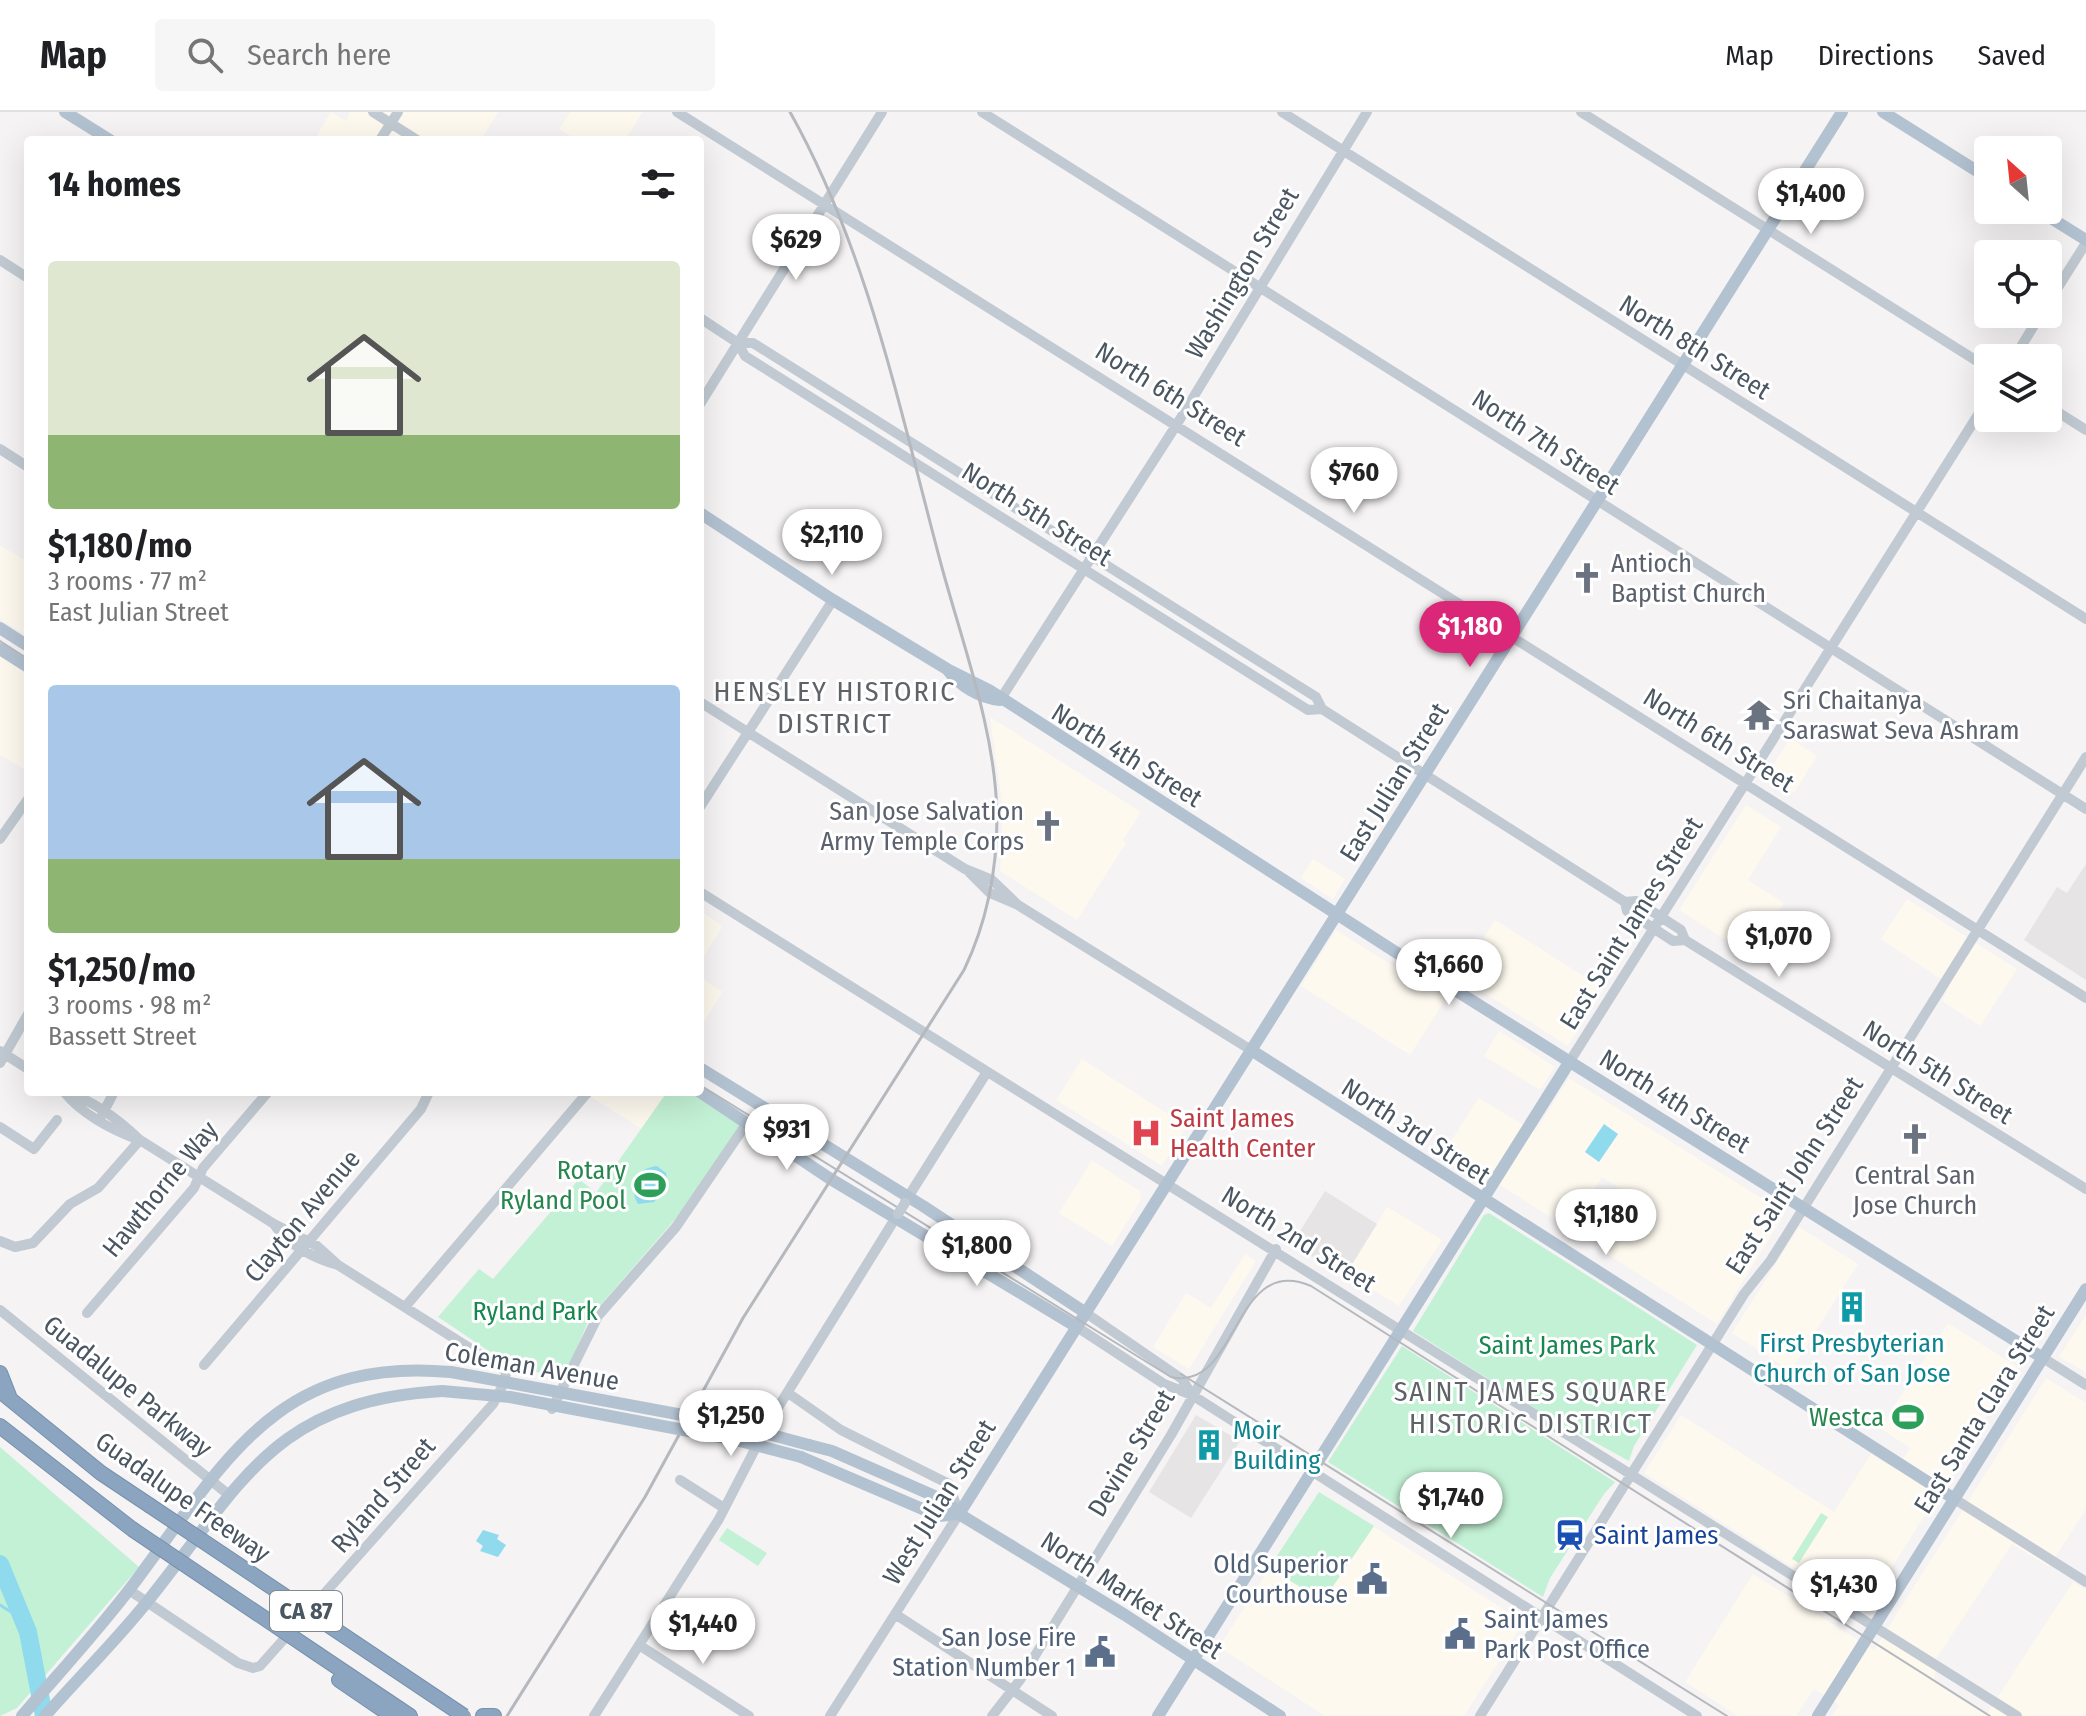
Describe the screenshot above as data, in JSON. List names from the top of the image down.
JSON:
{
  "streets": {
    "highway": ["Guadalupe Freeway", "CA 87"],
    "main road": [
      "North 4th Street",
      "East Julian Street",
      "East Saint James Street",
      "North 3rd Street",
      "Coleman Avenue",
      "East Santa Clara Street",
      "West Julian Street",
      "North Market Street"
    ],
    "street": [
      "Washington Street",
      "North 8th Street",
      "North 6th Street",
      "North 7th Street",
      "North 5th Street",
      "East Saint John Street",
      "Hawthorne Way",
      "Clayton Avenue",
      "North 2nd Street",
      "Guadalupe Parkway",
      "Devine Street",
      "Ryland Street"
    ]
  },
  "crossings": [
    ["Washington Street", "North 8th Street"],
    ["Washington Street", "North 6th Street"],
    ["Washington Street", "North 7th Street"],
    ["Washington Street", "North 5th Street"],
    ["Washington Street", "North 4th Street"],
    ["North 8th Street", "East Julian Street"],
    ["North 8th Street", "East Saint James Street"],
    ["North 6th Street", "East Julian Street"],
    ["North 6th Street", "East Saint James Street"],
    ["North 6th Street", "East Saint John Street"],
    ["North 7th Street", "East Julian Street"],
    ["North 7th Street", "East Saint James Street"],
    ["North 7th Street", "East Saint John Street"],
    ["North 5th Street", "East Julian Street"],
    ["North 5th Street", "East Saint James Street"],
    ["North 5th Street", "East Saint John Street"],
    ["North 4th Street", "East Julian Street"],
    ["North 4th Street", "East Saint James Street"],
    ["North 4th Street", "East Saint John Street"],
    ["North 4th Street", "East Santa Clara Street"],
    ["East Julian Street", "North 3rd Street"],
    ["East Julian Street", "North 2nd Street"],
    ["East Julian Street", "West Julian Street"],
    ["East Saint James Street", "North 3rd Street"],
    ["East Saint James Street", "North 2nd Street"],
    ["East Saint James Street", "North Market Street"],
    ["North 3rd Street", "East Saint John Street"],
    ["North 3rd Street", "East Santa Clara Street"],
    ["East Saint John Street", "North 2nd Street"],
    ["North 2nd Street", "East Santa Clara Street"],
    ["North 2nd Street", "Devine Street"],
    ["Coleman Avenue", "Guadalupe Parkway"],
    ["Coleman Avenue", "Ryland Street"],
    ["Coleman Avenue", "West Julian Street"],
    ["Coleman Avenue", "North Market Street"],
    ["Devine Street", "North Market Street"],
    ["West Julian Street", "North Market Street"]
  ],
  "districts": ["HENSLEY HISTORIC DISTRICT", "SAINT JAMES SQUARE HISTORIC DISTRICT"],
  "parks": ["Ryland Park", "Saint James Park"],
  "places": {
    "church": ["Antioch Baptist Church", "San Jose Salvation Army Temple Corps", "Central San Jose Church"],
    "temple": ["Sri Chaitanya Saraswat Seva Ashram"],
    "hospital": ["Saint James Health Center"],
    "sports": ["Rotary Ryland Pool", "Westca"],
    "building": ["First Presbyterian Church of San Jose", "Moir Building"],
    "station": ["Saint James"],
    "public building": ["Old Superior Courthouse", "Saint James Park Post Office", "San Jose Fire Station Number 1"]
  },
  "north": "top left",
  "page": {
    "header": "Map",
    "search": "Search here",
    "nav": ["Map", "Directions", "Saved"],
    "heading": "14 homes",
    "price": [
      "$1,400",
      "$629",
      "$760",
      "$2,110",
      "$1,180",
      "$1,070",
      "$1,660",
      "$931",
      "$1,180",
      "$1,800",
      "$1,250",
      "$1,740",
      "$1,430",
      "$1,440"
    ],
    "list": [
      {
        "name": "$1,180/mo",
        "note": "3 rooms · 77 m² · East Julian Street"
      },
      {
        "name": "$1,250/mo",
        "note": "3 rooms · 98 m² · Bassett Street"
      }
    ]
  }
}
